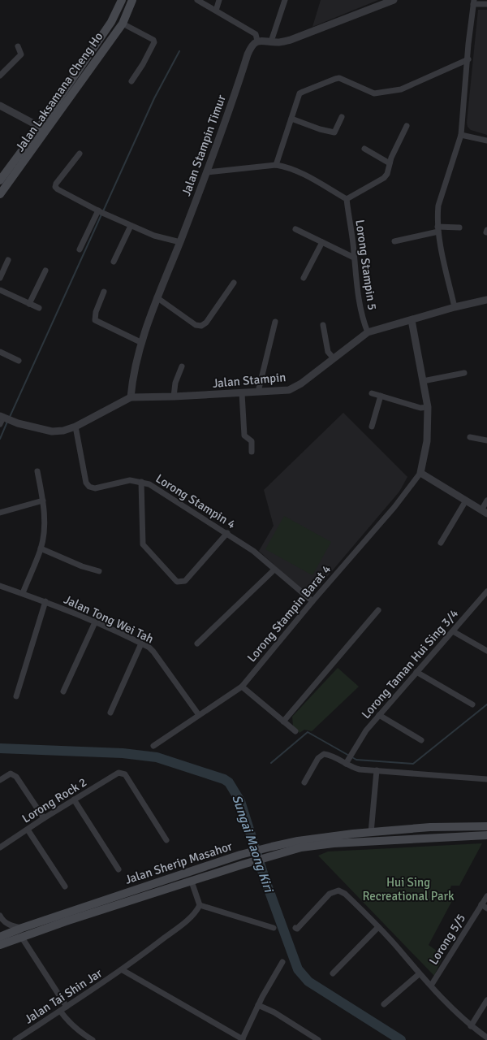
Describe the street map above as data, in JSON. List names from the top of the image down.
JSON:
{
  "streets": {
    "main road": ["Jalan Laksamana Cheng Ho", "Jalan Sherip Masahor"],
    "street": [
      "Jalan Stampin Timur",
      "Lorong Stampin 5",
      "Jalan Stampin",
      "Lorong Stampin 4",
      "Lorong Stampin Barat 4",
      "Jalan Tong Wei Tah",
      "Lorong Taman Hui Sing 3/4",
      "Lorong Rock 2",
      "Lorong 5/5",
      "Jalan Tai Shin Jar"
    ]
  },
  "crossings": [
    ["Jalan Stampin Timur", "Jalan Stampin"],
    ["Lorong Stampin 5", "Jalan Stampin"],
    ["Jalan Stampin", "Lorong Stampin 4"],
    ["Lorong Stampin 4", "Lorong Stampin Barat 4"],
    ["Lorong Stampin Barat 4", "Jalan Tong Wei Tah"]
  ],
  "water": ["Sungai Maong Kiri"],
  "parks": ["Hui Sing Recreational Park"]
}
